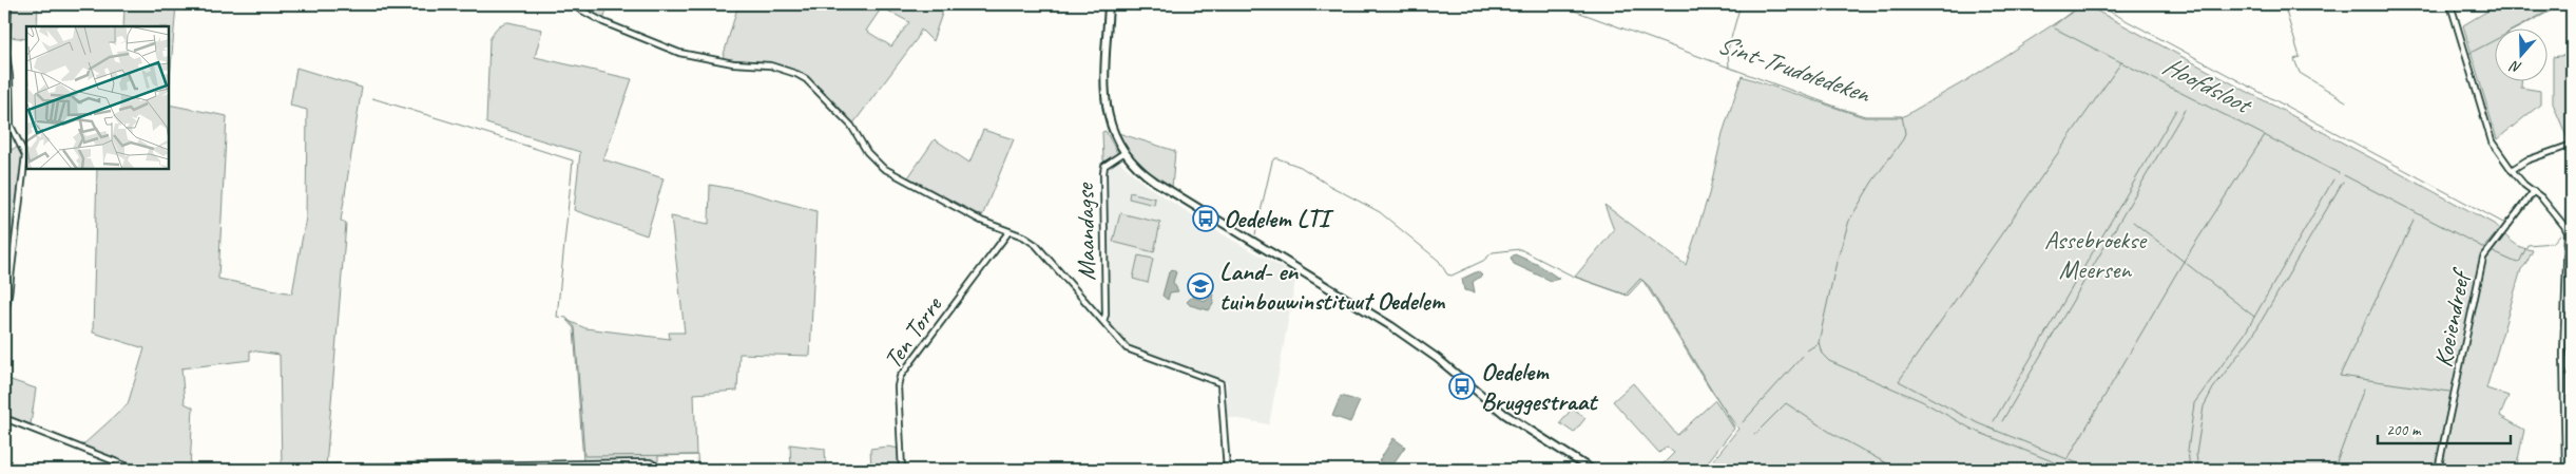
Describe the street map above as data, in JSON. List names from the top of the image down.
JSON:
{
  "streets": {
    "street": ["Maandagse", "Koeiendreef", "Ten Torre"]
  },
  "water": ["Sint-Trudoledeken", "Hoofdsloot"],
  "parks": ["Assebroekse Meersen"],
  "places": {
    "bus stop": ["Oedelem LTI", "Oedelem Bruggestraat"],
    "school or university": ["Land- en tuinbouwinstituut Oedelem"]
  },
  "scale_bar": "200 m",
  "north": "bottom"
}
